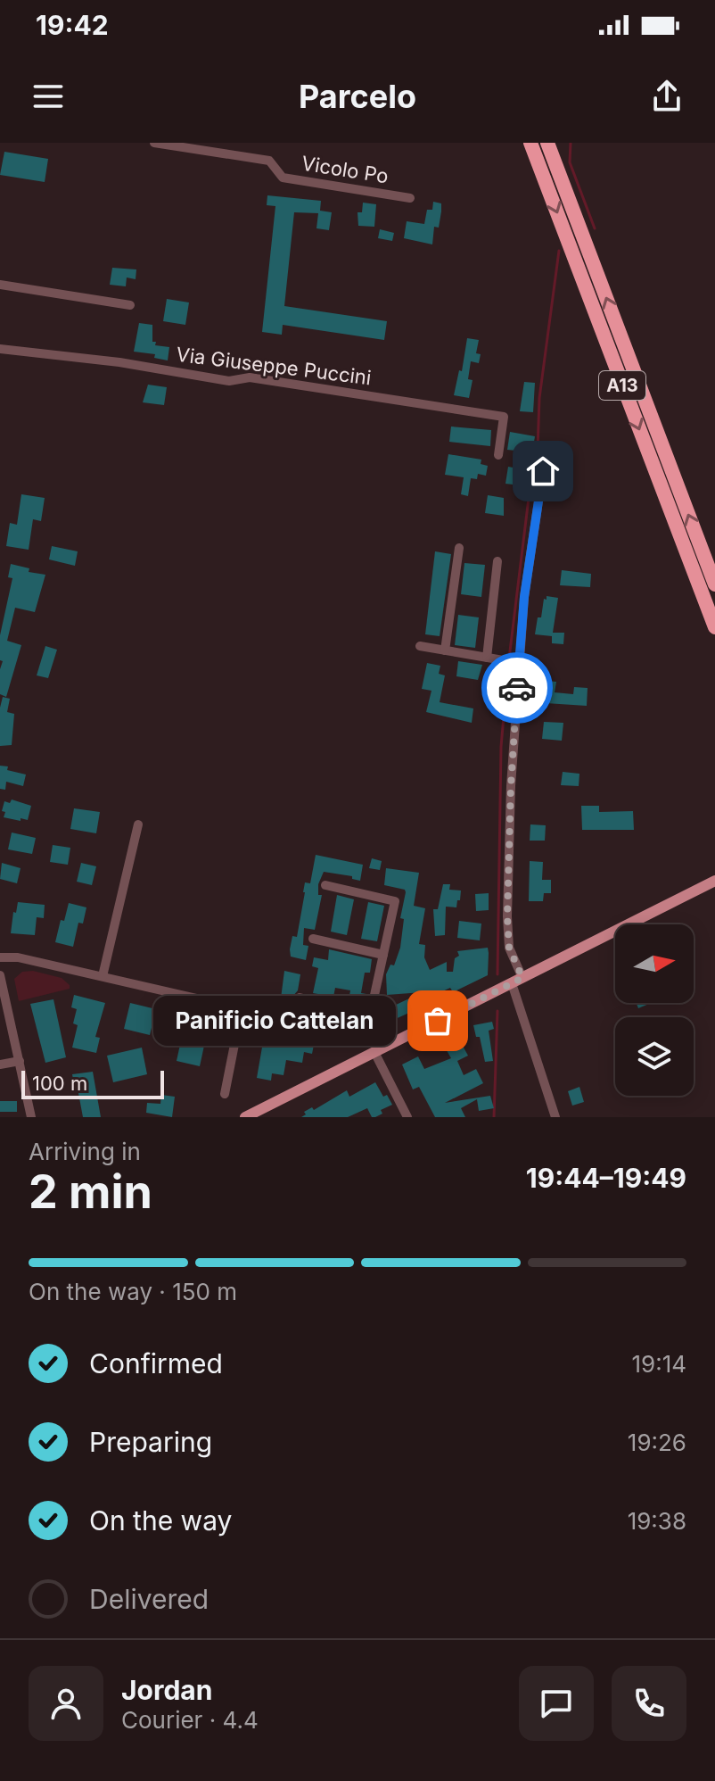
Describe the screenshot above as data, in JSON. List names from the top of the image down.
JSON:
{
  "streets": {
    "highway": ["A13"],
    "street": ["Vicolo Po", "Via Giuseppe Puccini"]
  },
  "places": ["Panificio Cattelan"],
  "scale_bar": "100 m",
  "north": "right",
  "page": {
    "status": "19:42",
    "header": "Parcelo",
    "bubble": "Panificio Cattelan",
    "scale": "100 m",
    "heading": ["2 min", "Arriving in", "19:44–19:49"],
    "panel": ["Jordan", "Courier · 4.4"],
    "bar": "On the way · 150 m",
    "list": [
      ["Confirmed", "19:14"],
      ["Preparing", "19:26"],
      ["On the way", "19:38"],
      "Delivered"
    ]
  }
}
